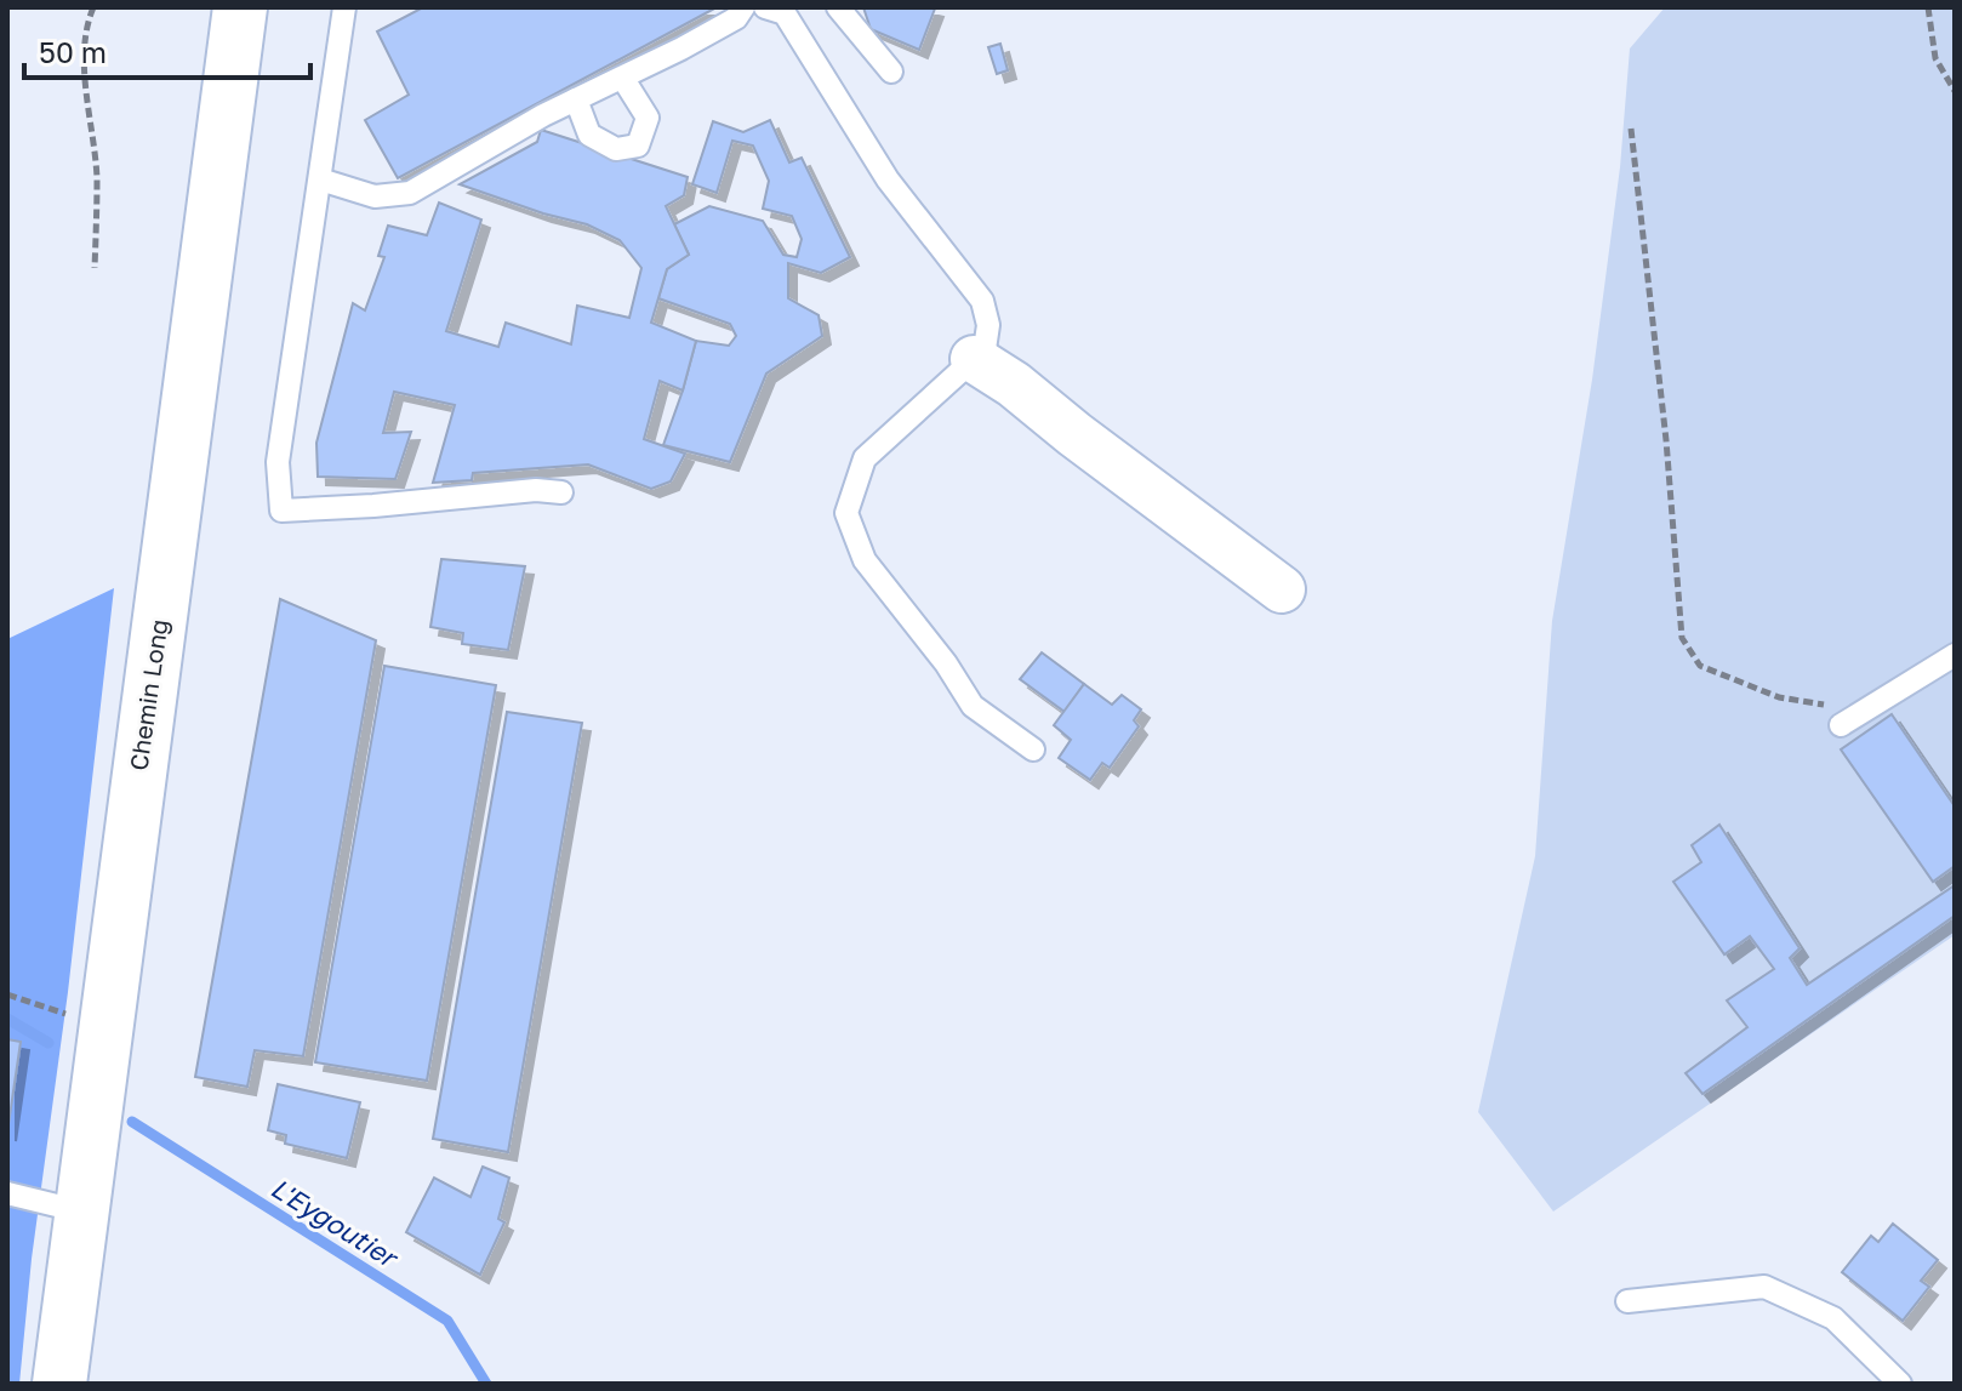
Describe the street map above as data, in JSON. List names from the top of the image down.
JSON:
{
  "streets": {
    "main road": ["Chemin Long"]
  },
  "water": ["L'Eygoutier"],
  "scale_bar": "50 m"
}
